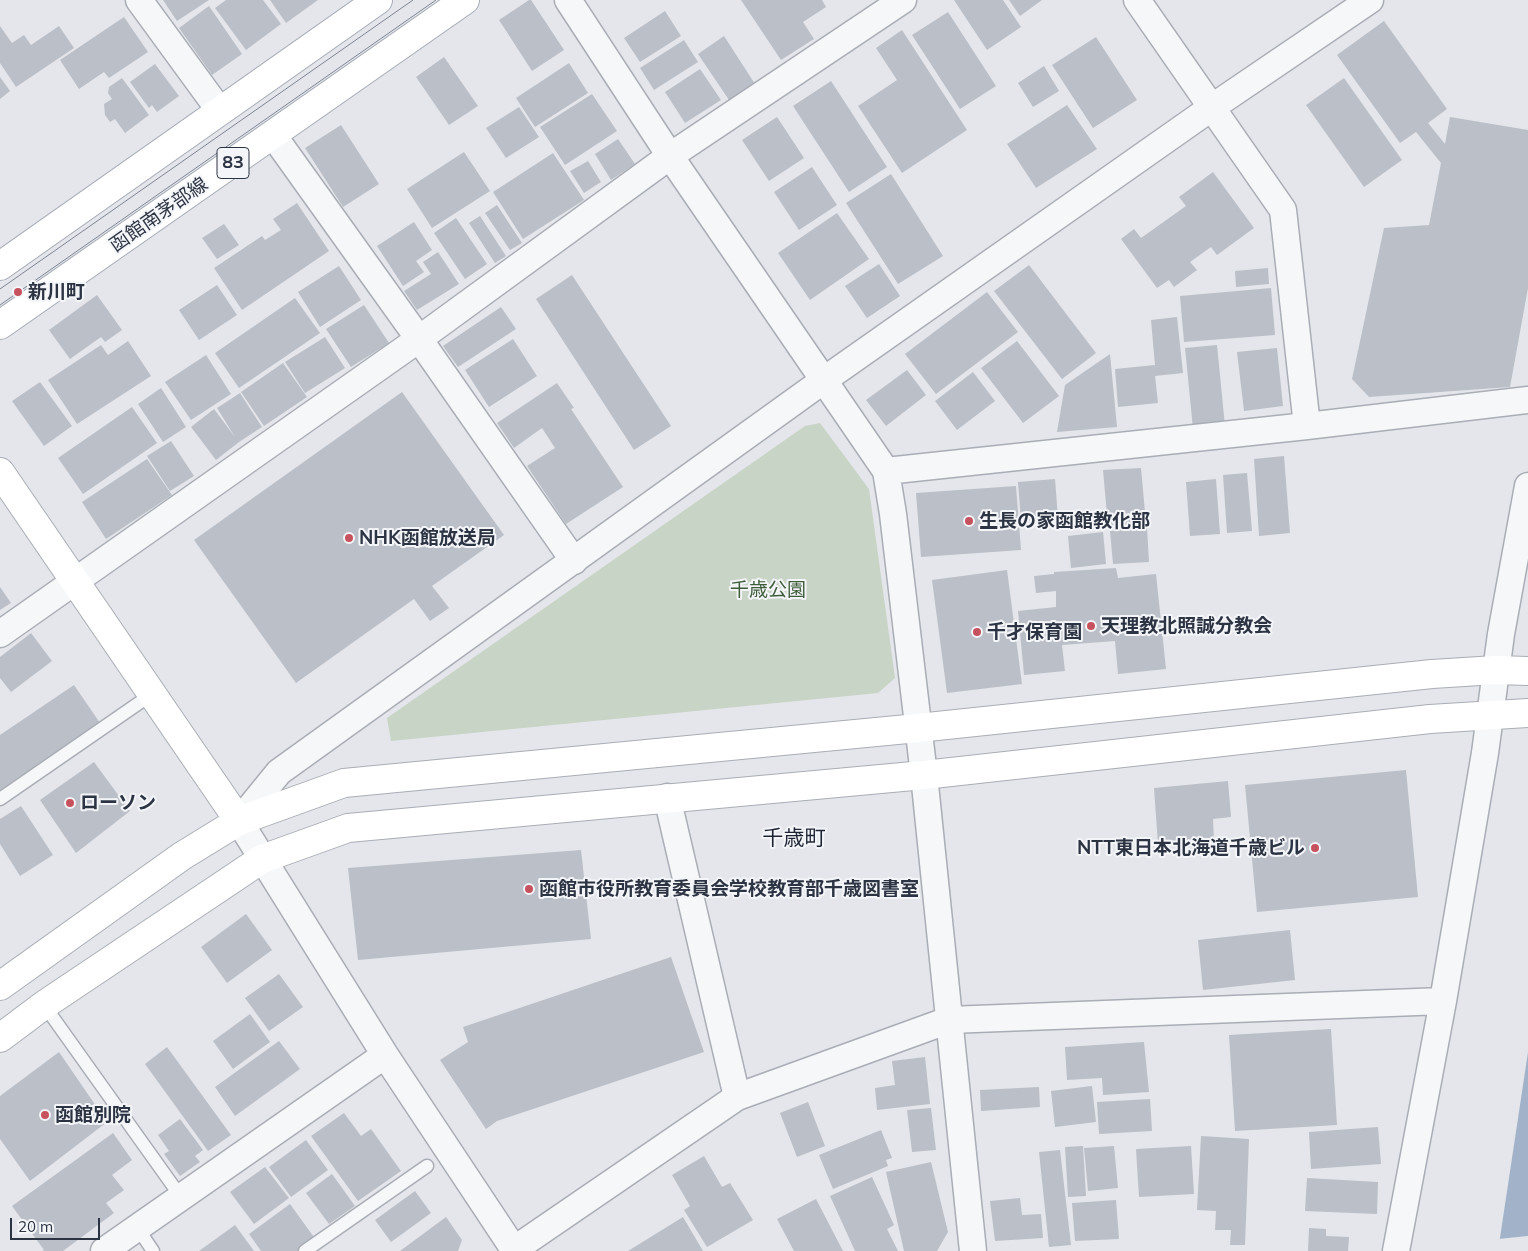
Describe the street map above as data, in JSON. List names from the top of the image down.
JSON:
{
  "streets": {
    "street": ["83", "函館南茅部線"]
  },
  "districts": ["千歳町"],
  "parks": ["千歳公園"],
  "places": [
    "新川町",
    "生長の家函館教化部",
    "NHK函館放送局",
    "天理教北照誠分教会",
    "千才保育園",
    "ローソン",
    "NTT東日本北海道千歳ビル",
    "函館市役所教育委員会学校教育部千歳図書室",
    "函館別院"
  ],
  "scale_bar": "20 m"
}
